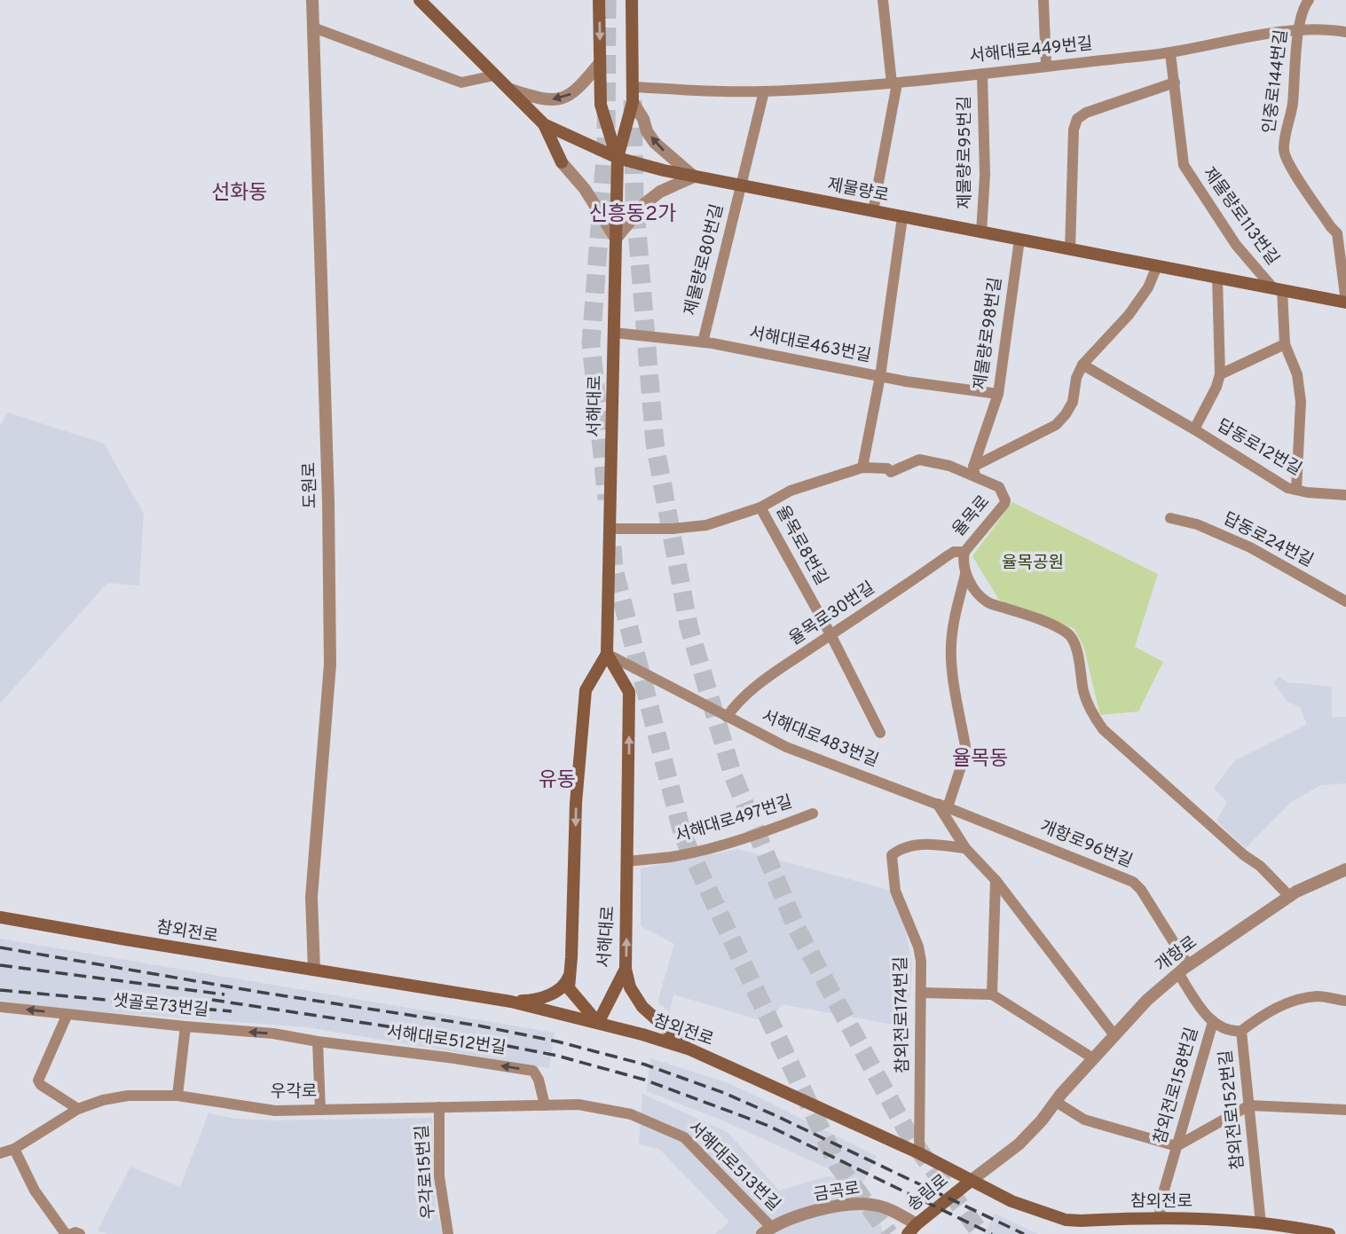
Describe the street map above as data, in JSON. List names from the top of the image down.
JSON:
{
  "streets": {
    "main road": [
      "제물량로",
      "서해대로",
      "참외전로",
      "송림로"
    ],
    "street": [
      "서해대로449번길",
      "인중로144번길",
      "제물량로95번길",
      "제물량로113번길",
      "제물량로80번길",
      "제물량로98번길",
      "서해대로463번길",
      "답동로12번길",
      "도원로",
      "율목로",
      "답동로24번길",
      "율목로8번길",
      "율목로30번길",
      "서해대로483번길",
      "서해대로497번길",
      "개항로96번길",
      "개항로",
      "샛골로73번길",
      "참외전로174번길",
      "서해대로512번길",
      "참외전로158번길",
      "우각로",
      "참외전로152번길",
      "서해대로513번길",
      "우각로15번길",
      "금곡로"
    ]
  },
  "crossings": [
    ["서해대로449번길", "인중로144번길"],
    ["서해대로449번길", "제물량로95번길"],
    ["서해대로449번길", "제물량로113번길"],
    ["서해대로449번길", "서해대로"],
    ["인중로144번길", "제물량로"],
    ["제물량로95번길", "제물량로"],
    ["제물량로", "제물량로113번길"],
    ["제물량로", "제물량로80번길"],
    ["제물량로", "제물량로98번길"],
    ["제물량로", "서해대로"],
    ["제물량로", "답동로12번길"],
    ["제물량로80번길", "서해대로463번길"],
    ["제물량로98번길", "서해대로463번길"],
    ["제물량로98번길", "율목로"],
    ["서해대로463번길", "서해대로"],
    ["서해대로", "율목로"],
    ["서해대로", "서해대로483번길"],
    ["서해대로", "서해대로497번길"],
    ["서해대로", "참외전로"],
    ["도원로", "참외전로"],
    ["율목로", "율목로8번길"],
    ["율목로", "율목로30번길"],
    ["율목로", "개항로96번길"],
    ["율목로8번길", "율목로30번길"],
    ["율목로30번길", "서해대로483번길"],
    ["서해대로483번길", "개항로96번길"],
    ["개항로96번길", "개항로"],
    ["개항로96번길", "참외전로158번길"],
    ["참외전로", "개항로"],
    ["참외전로", "참외전로174번길"],
    ["참외전로", "참외전로158번길"],
    ["참외전로", "참외전로152번길"],
    ["참외전로", "송림로"],
    ["개항로", "참외전로158번길"],
    ["개항로", "송림로"],
    ["샛골로73번길", "서해대로512번길"],
    ["서해대로512번길", "우각로"],
    ["우각로", "서해대로513번길"],
    ["우각로", "우각로15번길"],
    ["서해대로513번길", "금곡로"],
    ["금곡로", "송림로"]
  ],
  "one_way": ["샛골로73번길", "서해대로512번길"],
  "districts": [
    "선화동",
    "신흥동2가",
    "율목동",
    "유동"
  ],
  "parks": ["율목공원"]
}
